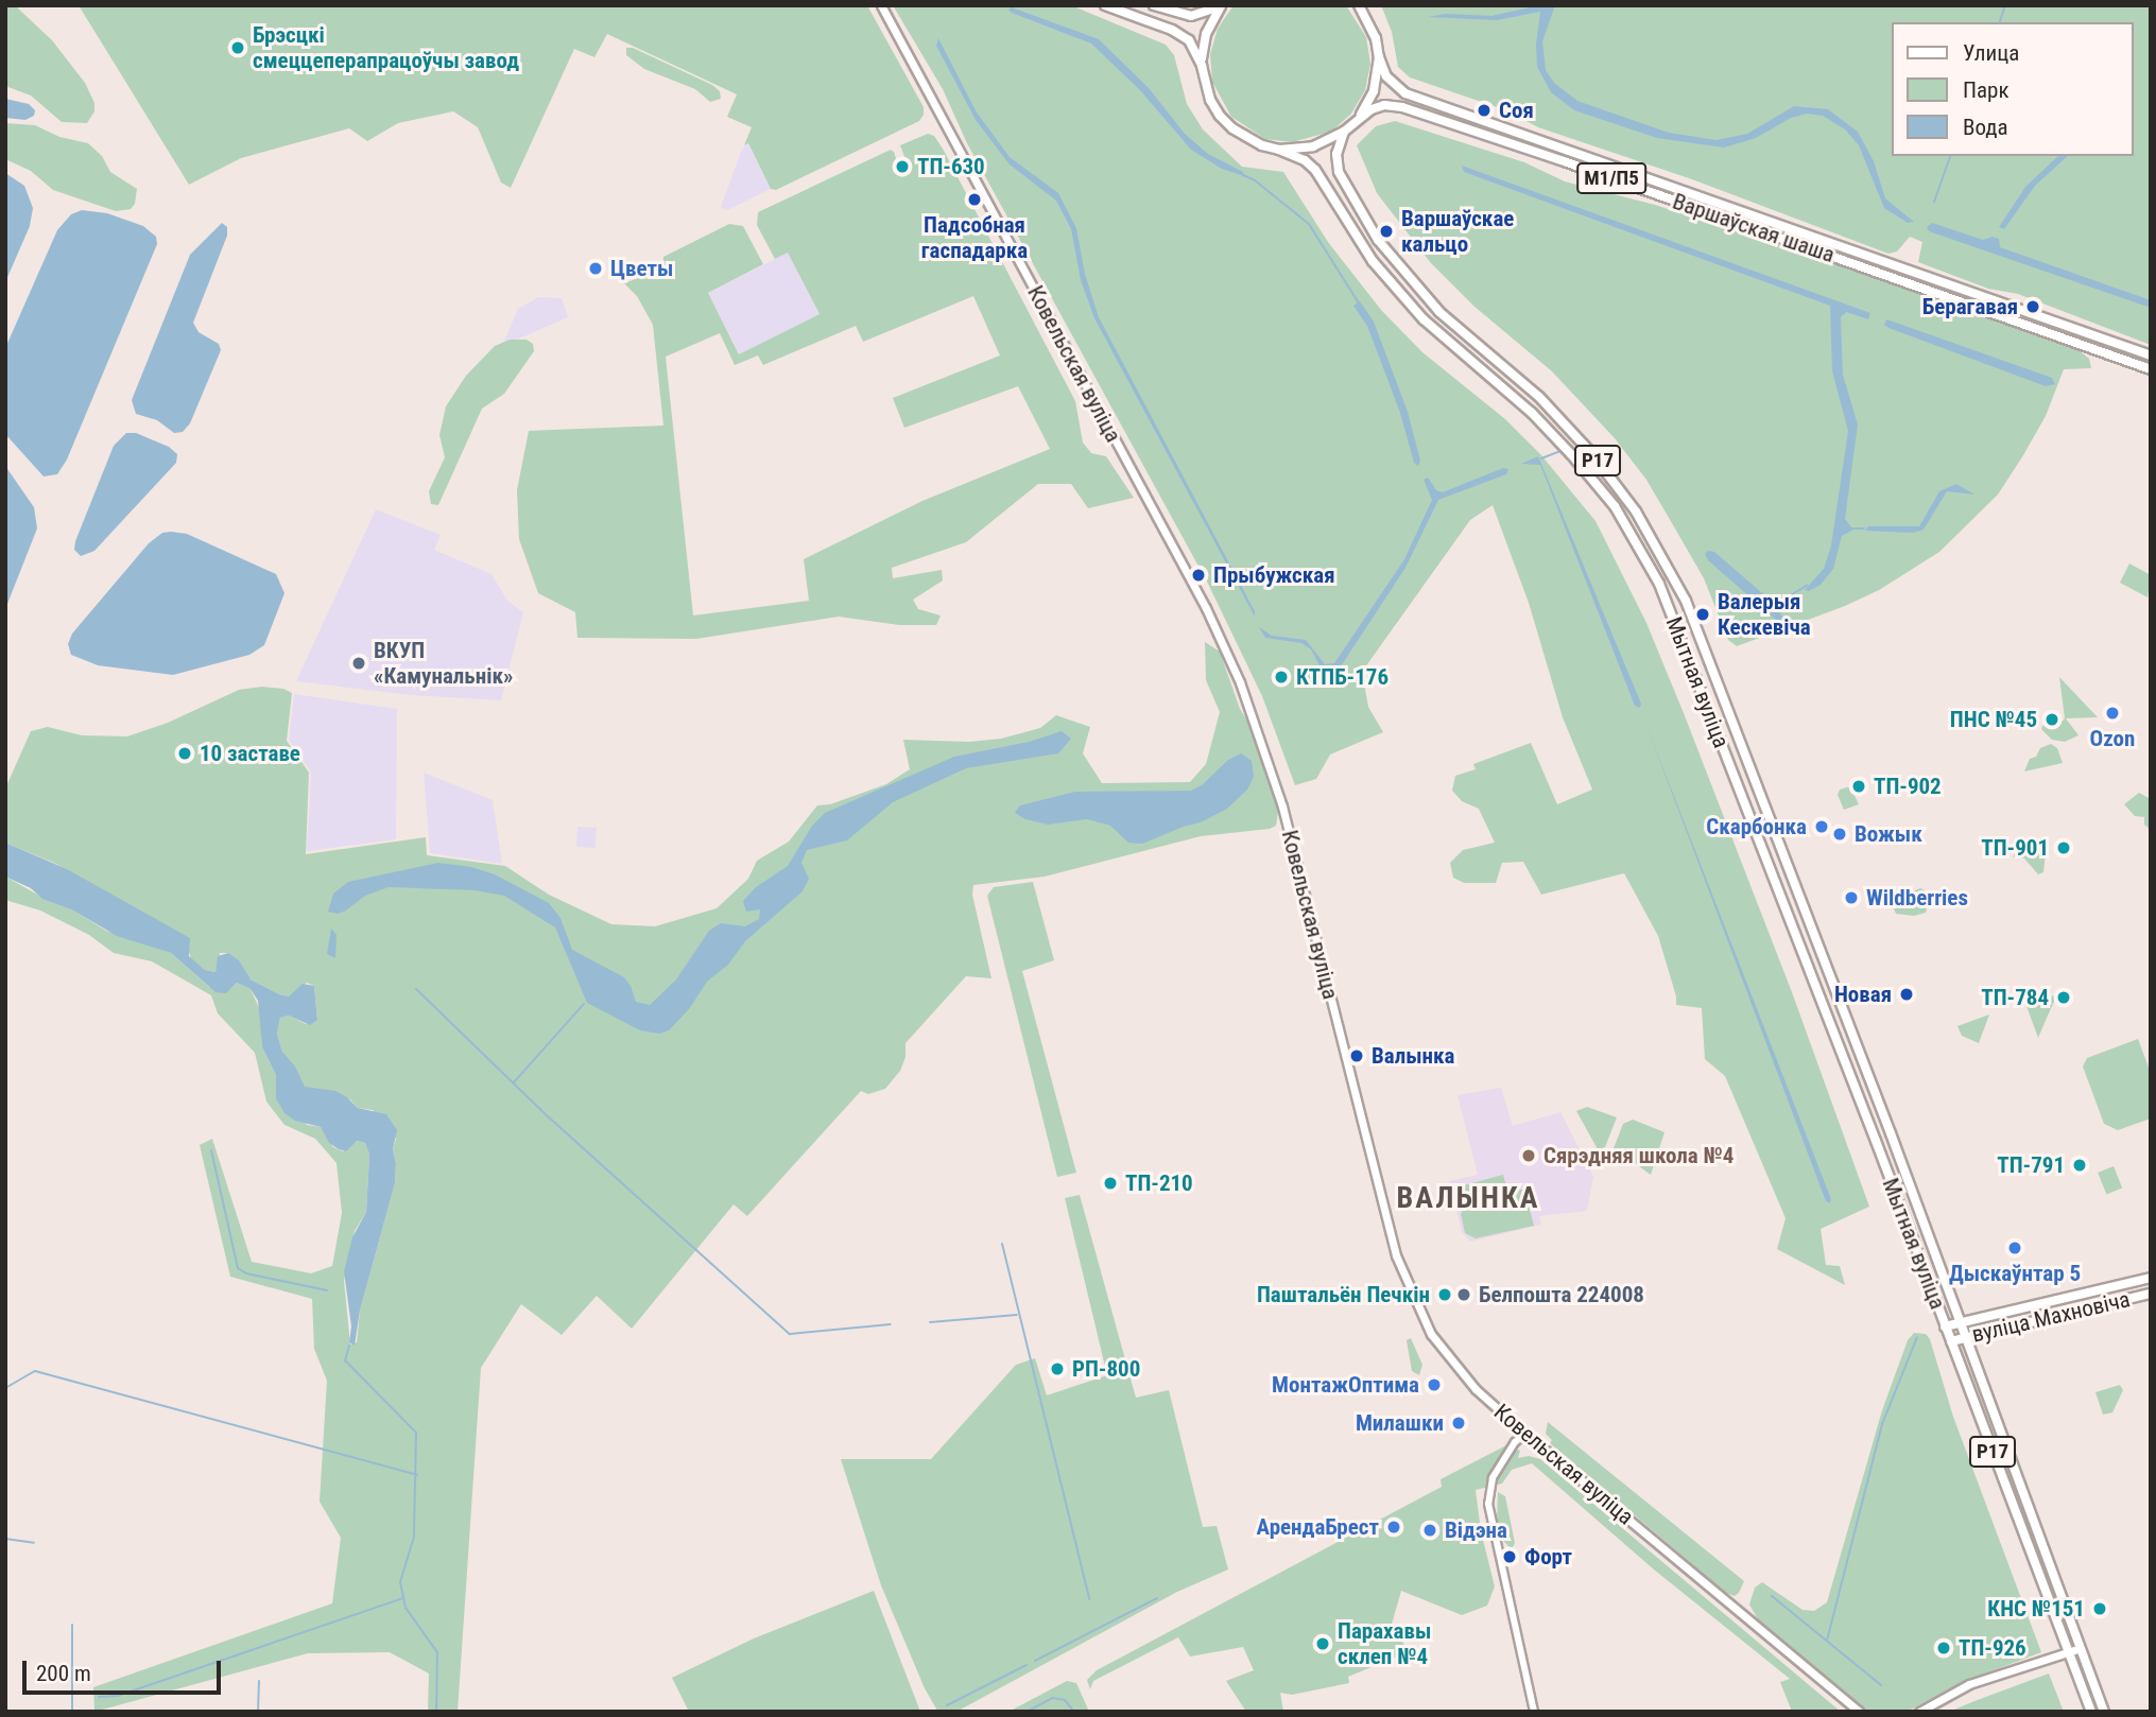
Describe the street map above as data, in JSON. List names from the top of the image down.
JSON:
{
  "streets": {
    "main road": [
      "М1/П5",
      "Варшаўская шаша",
      "Ковельская вуліца",
      "Р17",
      "Мытная вуліца",
      "вуліца Махновіча"
    ]
  },
  "crossings": [
    ["Варшаўская шаша", "Мытная вуліца"],
    ["Мытная вуліца", "вуліца Махновіча"]
  ],
  "districts": ["ВАЛЫНКА"],
  "places": [
    "Брэсцкі смеццеперапрацоўчы завод",
    "Соя",
    "ТП-630",
    "Падсобная гаспадарка",
    "Варшаўскае кальцо",
    "Цветы",
    "Берагавая",
    "Прыбужская",
    "Валерыя Кескевіча",
    "ВКУП «Камунальнік»",
    "КТПБ-176",
    "Ozon",
    "ПНС №45",
    "10 заставе",
    "ТП-902",
    "Скарбонка",
    "Вожык",
    "ТП-901",
    "Wildberries",
    "Новая",
    "ТП-784",
    "Валынка",
    "Сярэдняя школа №4",
    "ТП-791",
    "ТП-210",
    "Дыскаўнтар 5",
    "Паштальён Печкін",
    "Белпошта 224008",
    "РП-800",
    "МонтажОптима",
    "Милашки",
    "АрендаБрест",
    "Відэна",
    "Форт",
    "КНС №151",
    "Парахавы склеп №4",
    "ТП-926"
  ],
  "legend": ["Улица", "Парк", "Вода"],
  "scale_bar": "200 m"
}
